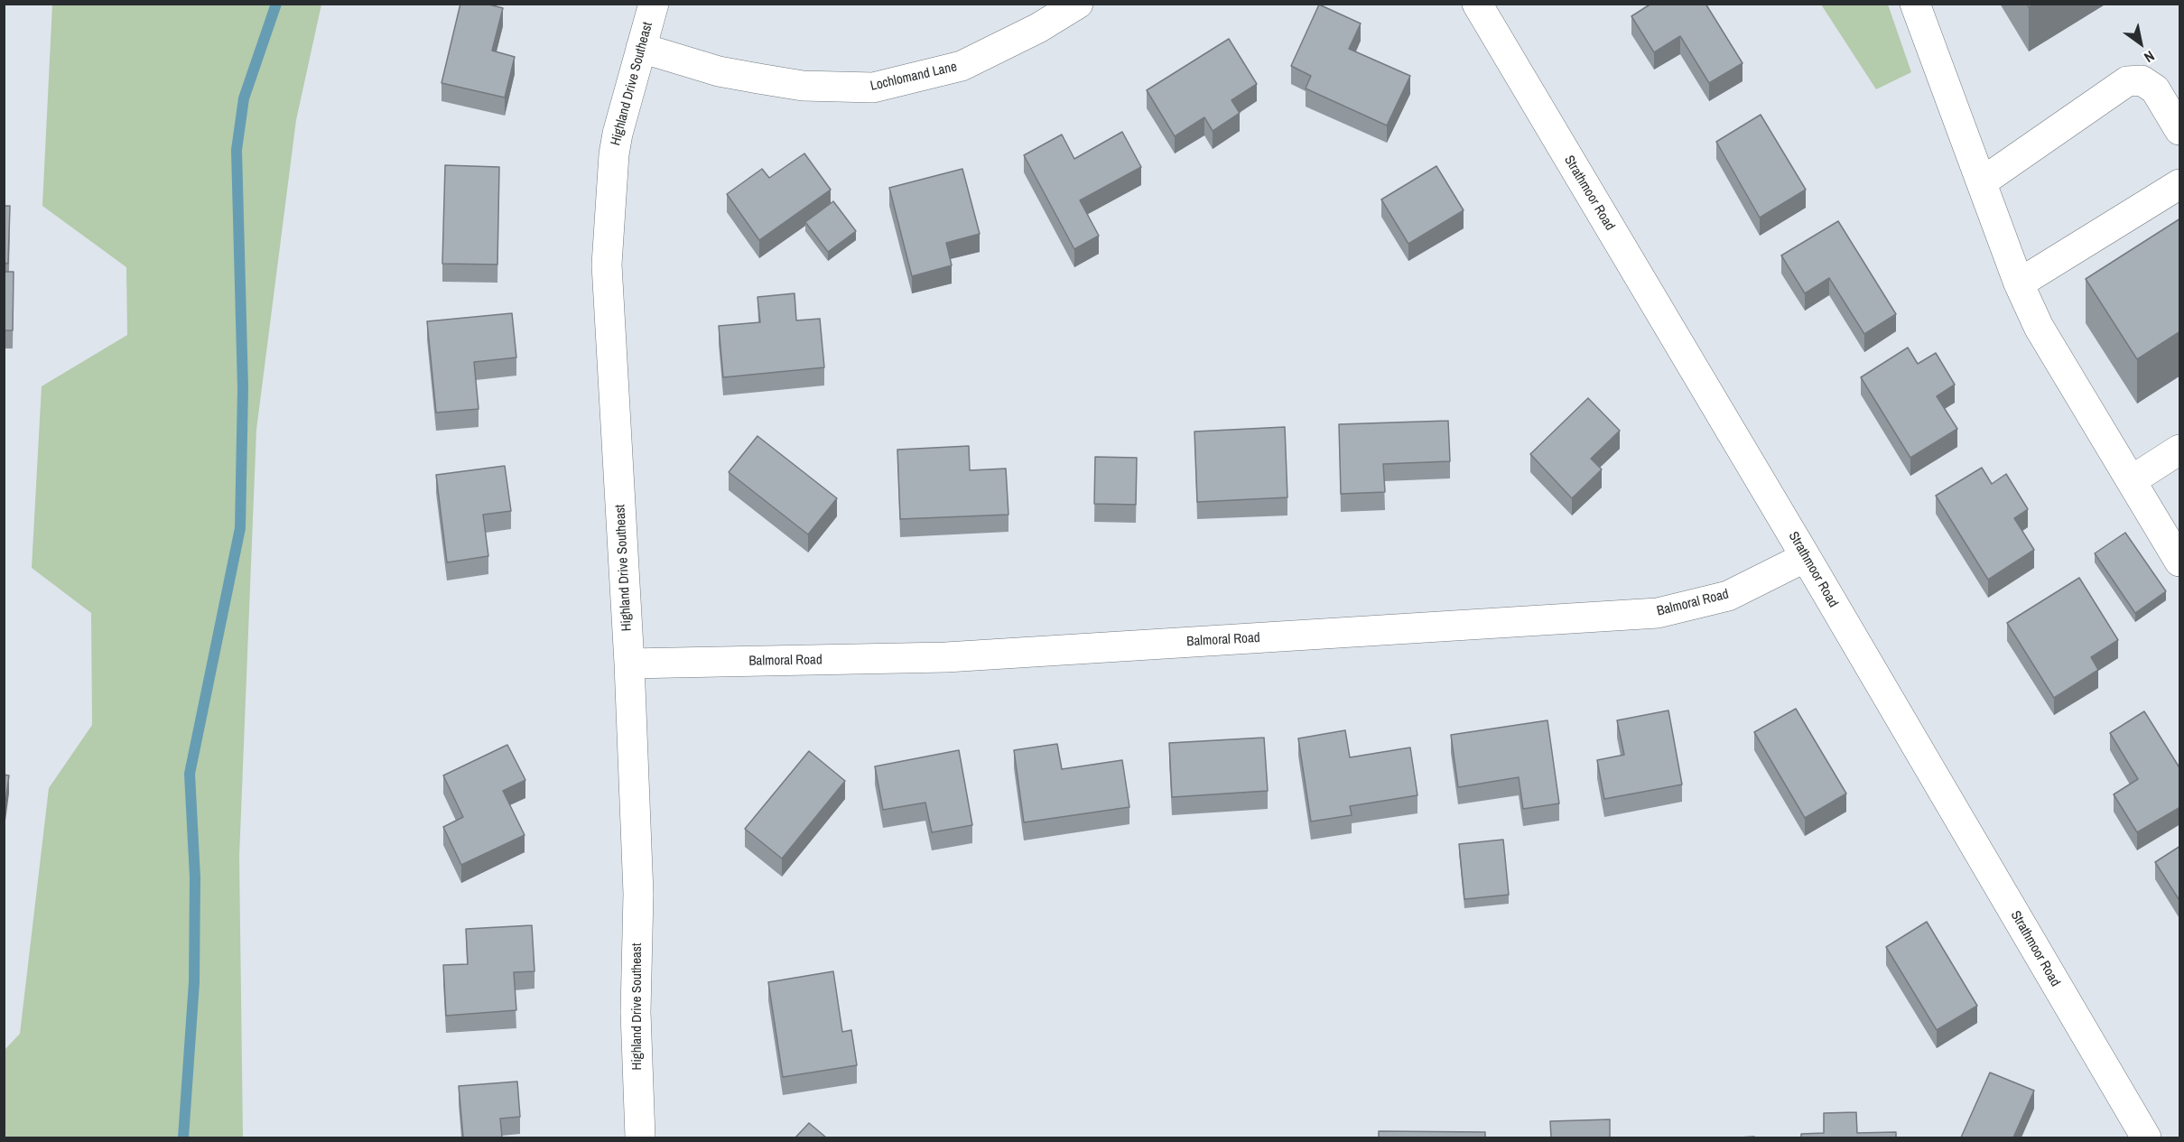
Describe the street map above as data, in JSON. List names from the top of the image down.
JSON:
{
  "streets": {
    "street": [
      "Lochlomand Lane",
      "Highland Drive Southeast",
      "Strathmoor Road",
      "Balmoral Road"
    ]
  },
  "crossings": [
    ["Lochlomand Lane", "Highland Drive Southeast"],
    ["Highland Drive Southeast", "Balmoral Road"],
    ["Strathmoor Road", "Balmoral Road"]
  ],
  "north": "bottom right"
}
